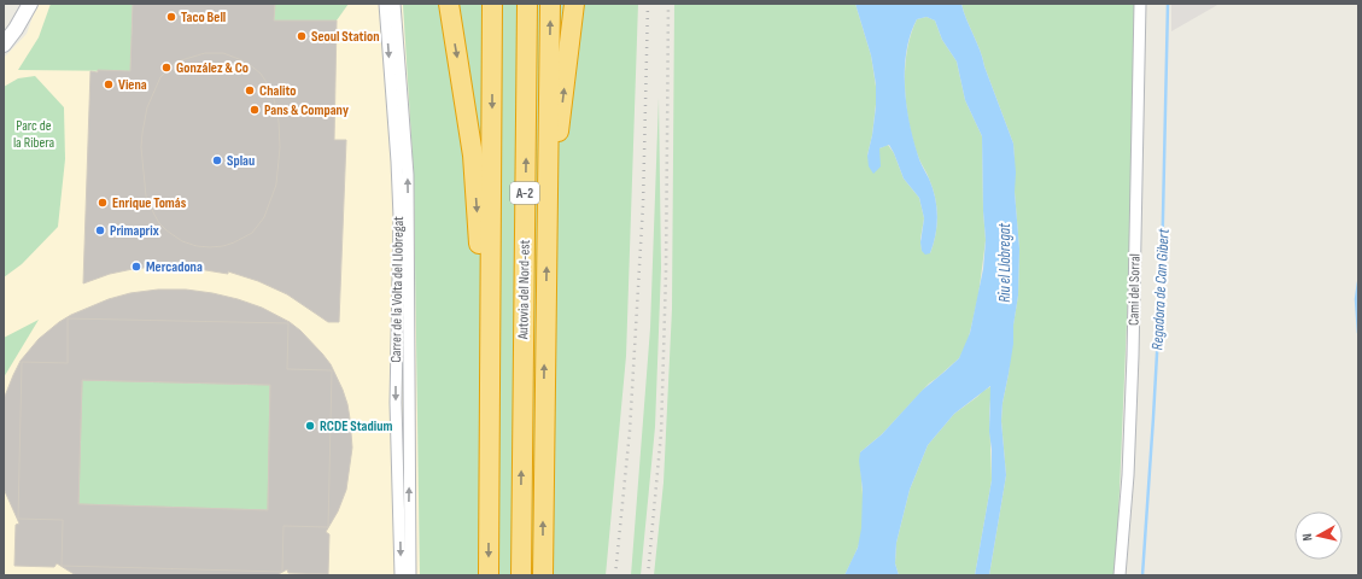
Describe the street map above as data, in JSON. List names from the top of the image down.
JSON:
{
  "streets": {
    "highway": ["A-2", "Autovia del Nord-est"],
    "street": ["Carrer de la Volta del Llobregat", "Camí del Sorral"]
  },
  "water": ["Riu el Llobregat", "Regadora de Can Gibert"],
  "parks": ["Parc de la Ribera"],
  "places": [
    "Taco Bell",
    "Seoul Station",
    "González & Co",
    "Viena",
    "Chalito",
    "Pans & Company",
    "Splau",
    "Enrique Tomás",
    "Primaprix",
    "Mercadona",
    "RCDE Stadium"
  ],
  "north": "left"
}
